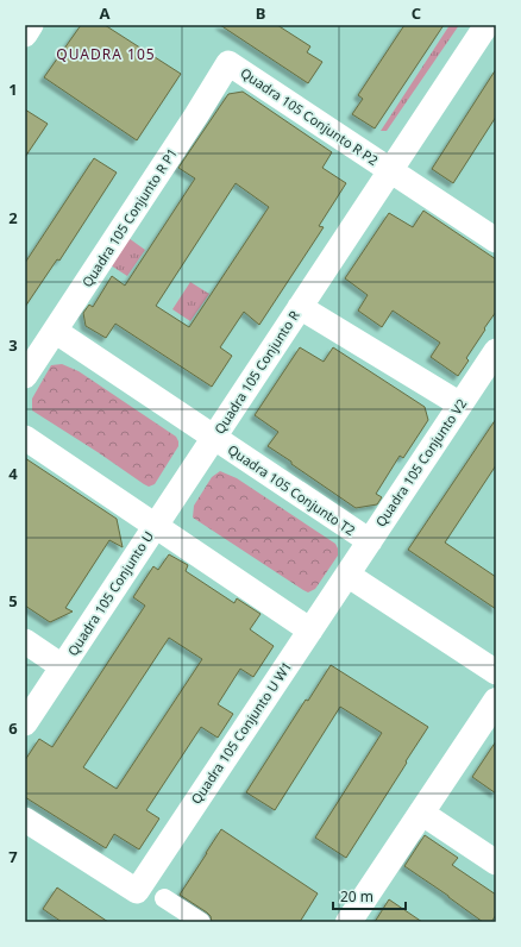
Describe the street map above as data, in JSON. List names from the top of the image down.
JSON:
{
  "streets": {
    "street": [
      "Quadra 105 Conjunto R P2",
      "Quadra 105 Conjunto R P1",
      "Quadra 105 Conjunto R",
      "Quadra 105 Conjunto V2",
      "Quadra 105 Conjunto T2",
      "Quadra 105 Conjunto U",
      "Quadra 105 Conjunto U W1"
    ]
  },
  "crossings": [
    ["Quadra 105 Conjunto R P2", "Quadra 105 Conjunto R P1"],
    ["Quadra 105 Conjunto R P2", "Quadra 105 Conjunto R"],
    ["Quadra 105 Conjunto R P1", "Quadra 105 Conjunto R"],
    ["Quadra 105 Conjunto R", "Quadra 105 Conjunto T2"],
    ["Quadra 105 Conjunto V2", "Quadra 105 Conjunto T2"],
    ["Quadra 105 Conjunto V2", "Quadra 105 Conjunto U W1"],
    ["Quadra 105 Conjunto U", "Quadra 105 Conjunto U W1"]
  ],
  "districts": ["QUADRA 105"],
  "scale_bar": "20 m",
  "grid": {
    "columns": ["A", "B", "C"],
    "rows": [
      "1",
      "2",
      "3",
      "4",
      "5",
      "6",
      "7"
    ]
  }
}
